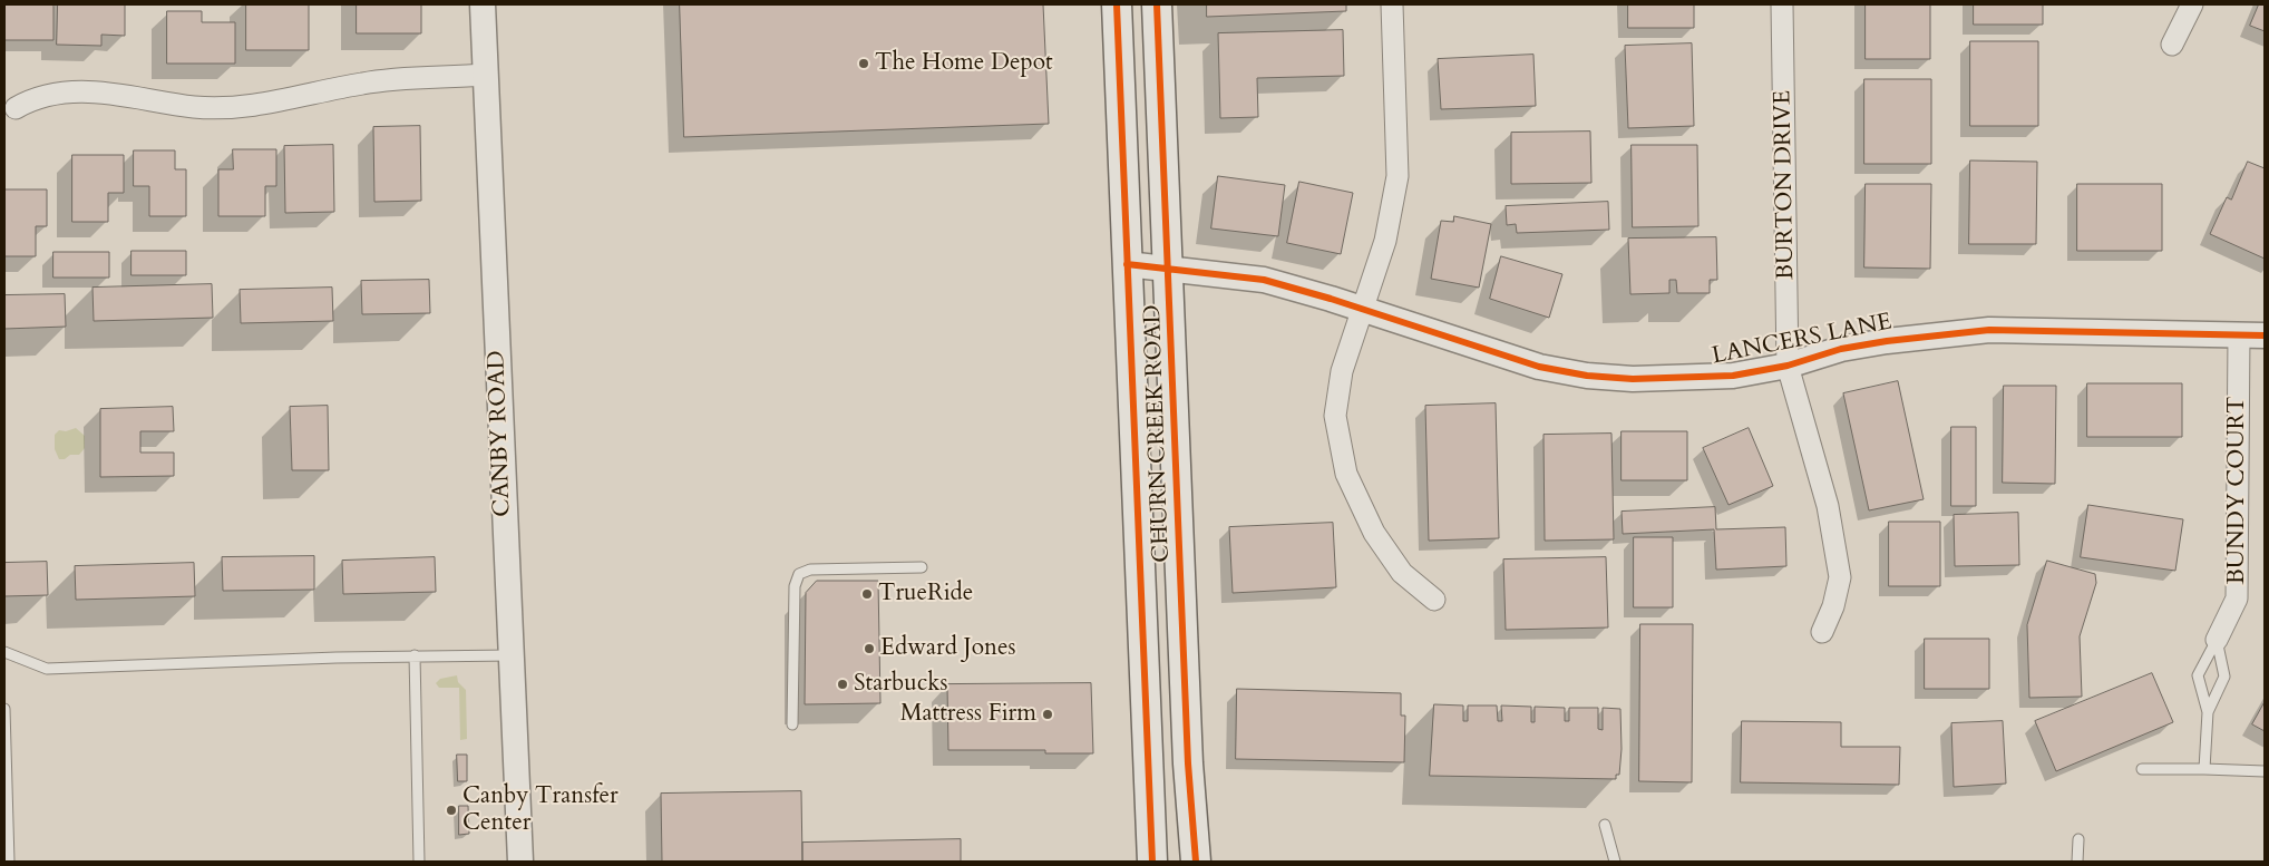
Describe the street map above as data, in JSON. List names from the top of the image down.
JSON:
{
  "streets": {
    "main road": ["CHURN CREEK ROAD"],
    "street": [
      "BURTON DRIVE",
      "LANCERS LANE",
      "CANBY ROAD",
      "BUNDY COURT"
    ]
  },
  "crossings": [
    ["BURTON DRIVE", "LANCERS LANE"],
    ["LANCERS LANE", "CHURN CREEK ROAD"],
    ["LANCERS LANE", "BUNDY COURT"]
  ],
  "places": [
    "The Home Depot",
    "TrueRide",
    "Edward Jones",
    "Starbucks",
    "Mattress Firm",
    "Canby Transfer Center"
  ]
}
